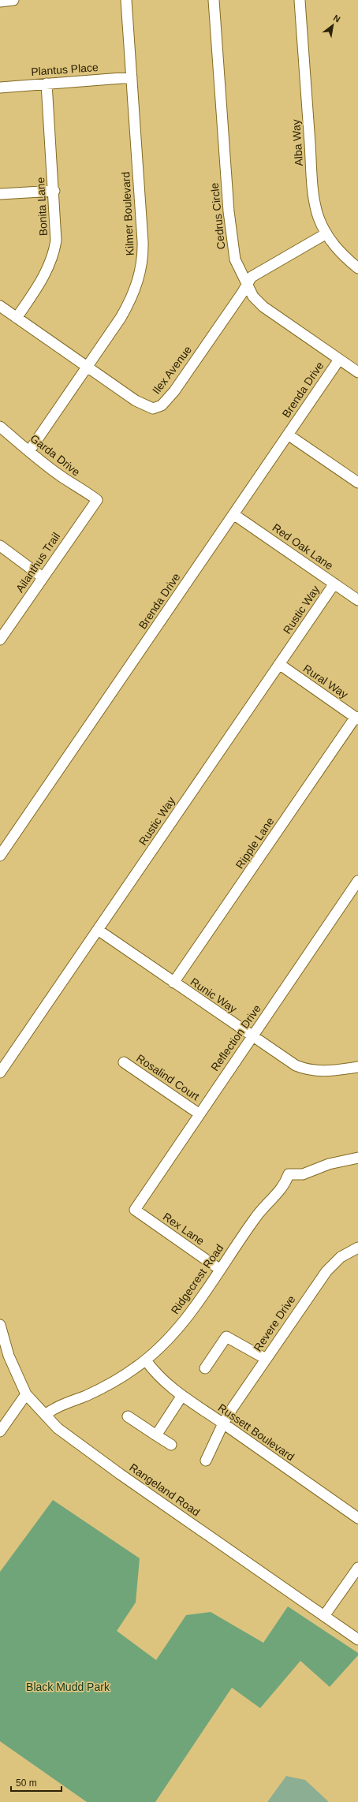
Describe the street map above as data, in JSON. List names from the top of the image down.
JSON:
{
  "streets": {
    "street": [
      "Plantus Place",
      "Alba Way",
      "Bonita Lane",
      "Kilmer Boulevard",
      "Cedrus Circle",
      "Ilex Avenue",
      "Brenda Drive",
      "Garda Drive",
      "Red Oak Lane",
      "Ailanthus Trail",
      "Rustic Way",
      "Rural Way",
      "Ripple Lane",
      "Runic Way",
      "Reflection Drive",
      "Rosalind Court",
      "Rex Lane",
      "Ridgecrest Road",
      "Revere Drive",
      "Russett Boulevard",
      "Rangeland Road"
    ]
  },
  "crossings": [
    ["Plantus Place", "Bonita Lane"],
    ["Plantus Place", "Kilmer Boulevard"],
    ["Alba Way", "Ilex Avenue"],
    ["Bonita Lane", "Ilex Avenue"],
    ["Kilmer Boulevard", "Ilex Avenue"],
    ["Kilmer Boulevard", "Garda Drive"],
    ["Cedrus Circle", "Ilex Avenue"],
    ["Cedrus Circle", "Brenda Drive"],
    ["Brenda Drive", "Red Oak Lane"],
    ["Garda Drive", "Ailanthus Trail"],
    ["Red Oak Lane", "Rustic Way"],
    ["Rustic Way", "Rural Way"],
    ["Rustic Way", "Runic Way"],
    ["Rural Way", "Ripple Lane"],
    ["Ripple Lane", "Runic Way"],
    ["Runic Way", "Reflection Drive"],
    ["Reflection Drive", "Rosalind Court"],
    ["Reflection Drive", "Rex Lane"],
    ["Rex Lane", "Ridgecrest Road"],
    ["Ridgecrest Road", "Russett Boulevard"],
    ["Ridgecrest Road", "Rangeland Road"],
    ["Revere Drive", "Russett Boulevard"]
  ],
  "parks": ["Black Mudd Park"],
  "scale_bar": "50 m",
  "north": "top right"
}
